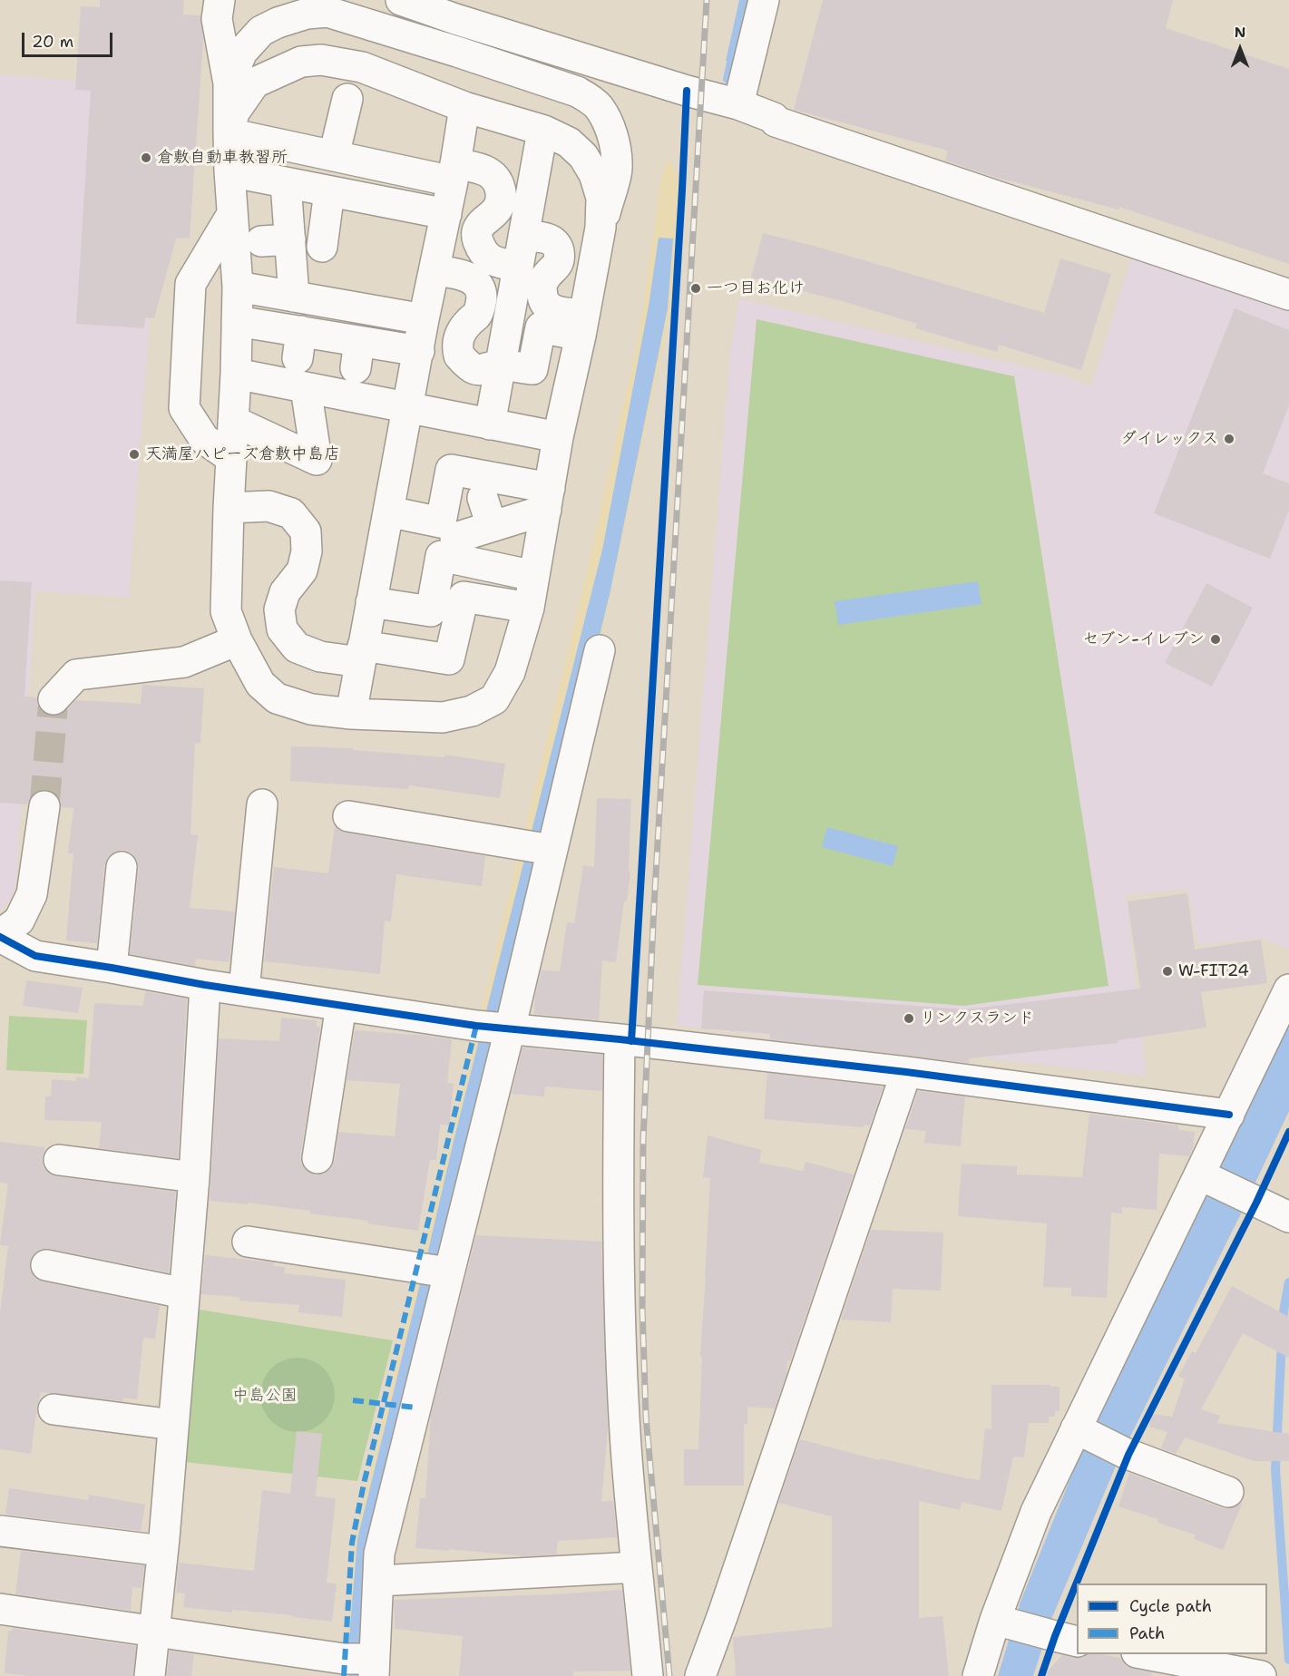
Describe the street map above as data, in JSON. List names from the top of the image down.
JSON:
{
  "parks": ["中島公園"],
  "places": [
    "倉敷自動車教習所",
    "一つ目お化け",
    "ダイレックス",
    "天満屋ハピーズ倉敷中島店",
    "セブン-イレブン",
    "W-FIT24",
    "リンクスランド"
  ],
  "legend": ["Cycle path", "Path"],
  "scale_bar": "20 m",
  "north": "top"
}
